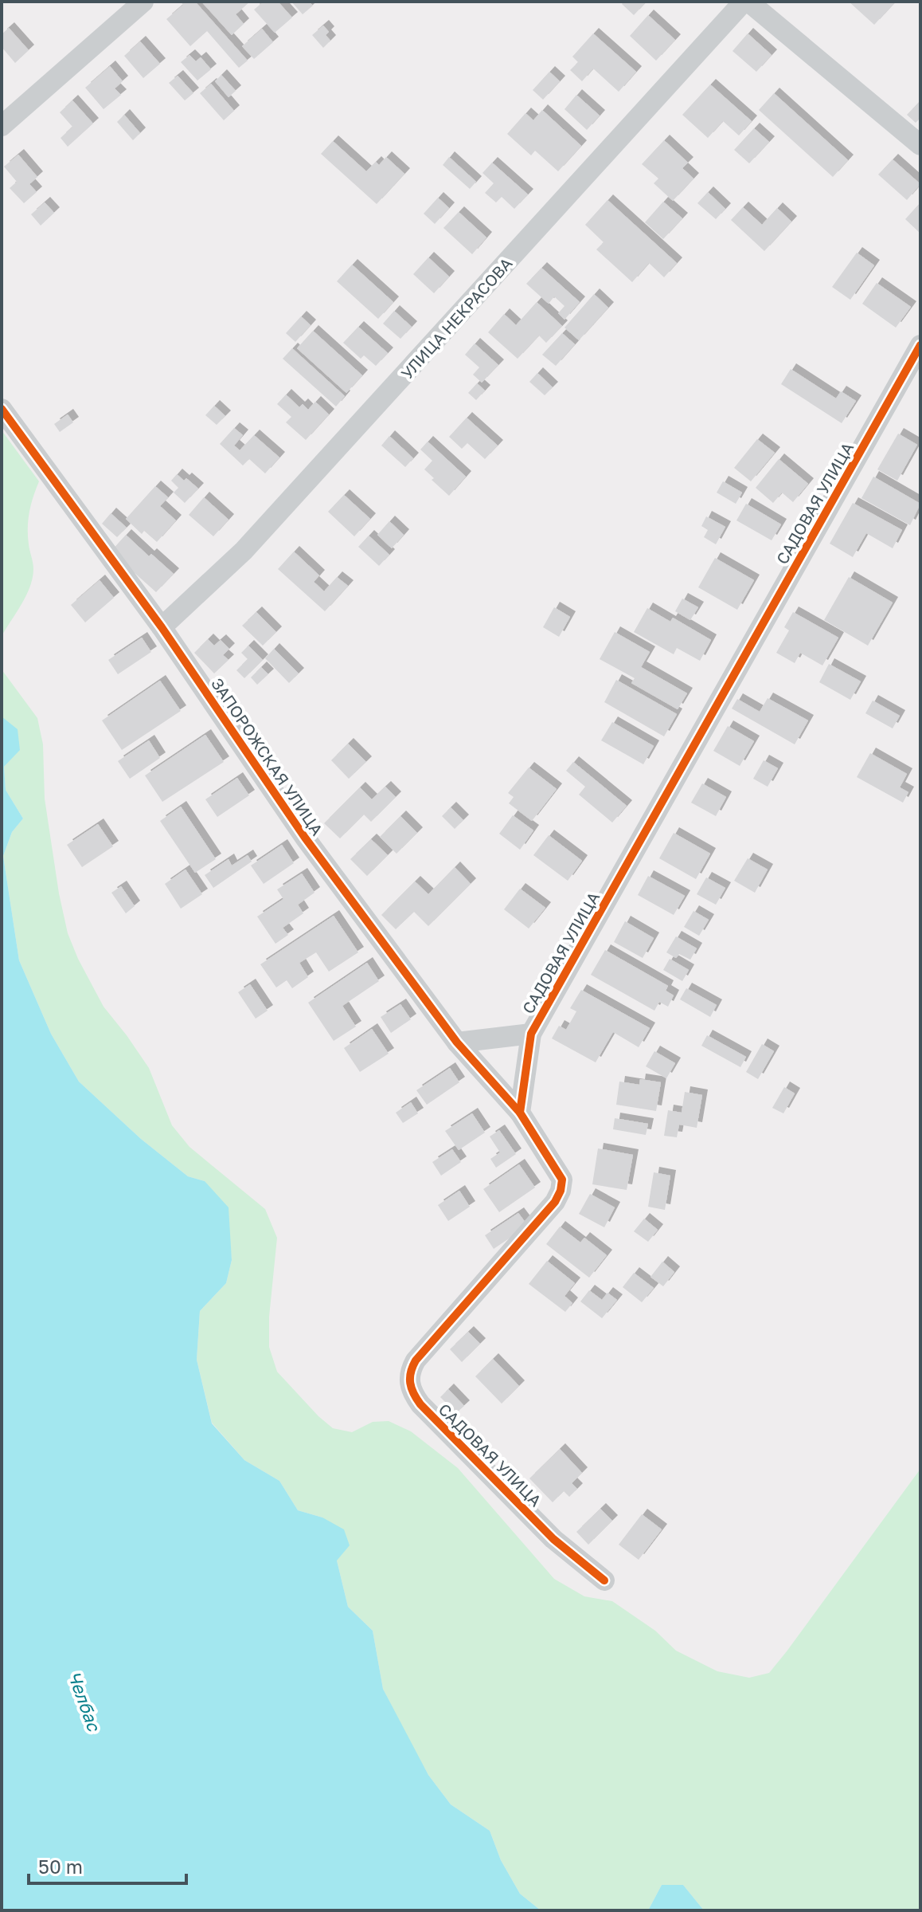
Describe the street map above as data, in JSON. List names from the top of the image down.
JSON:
{
  "streets": {
    "street": ["УЛИЦА НЕКРАСОВА", "САДОВАЯ УЛИЦА", "ЗАПОРОЖСКАЯ УЛИЦА"]
  },
  "crossings": [
    ["УЛИЦА НЕКРАСОВА", "ЗАПОРОЖСКАЯ УЛИЦА"],
    ["САДОВАЯ УЛИЦА", "ЗАПОРОЖСКАЯ УЛИЦА"]
  ],
  "water": ["Челбас"],
  "scale_bar": "50 m"
}
